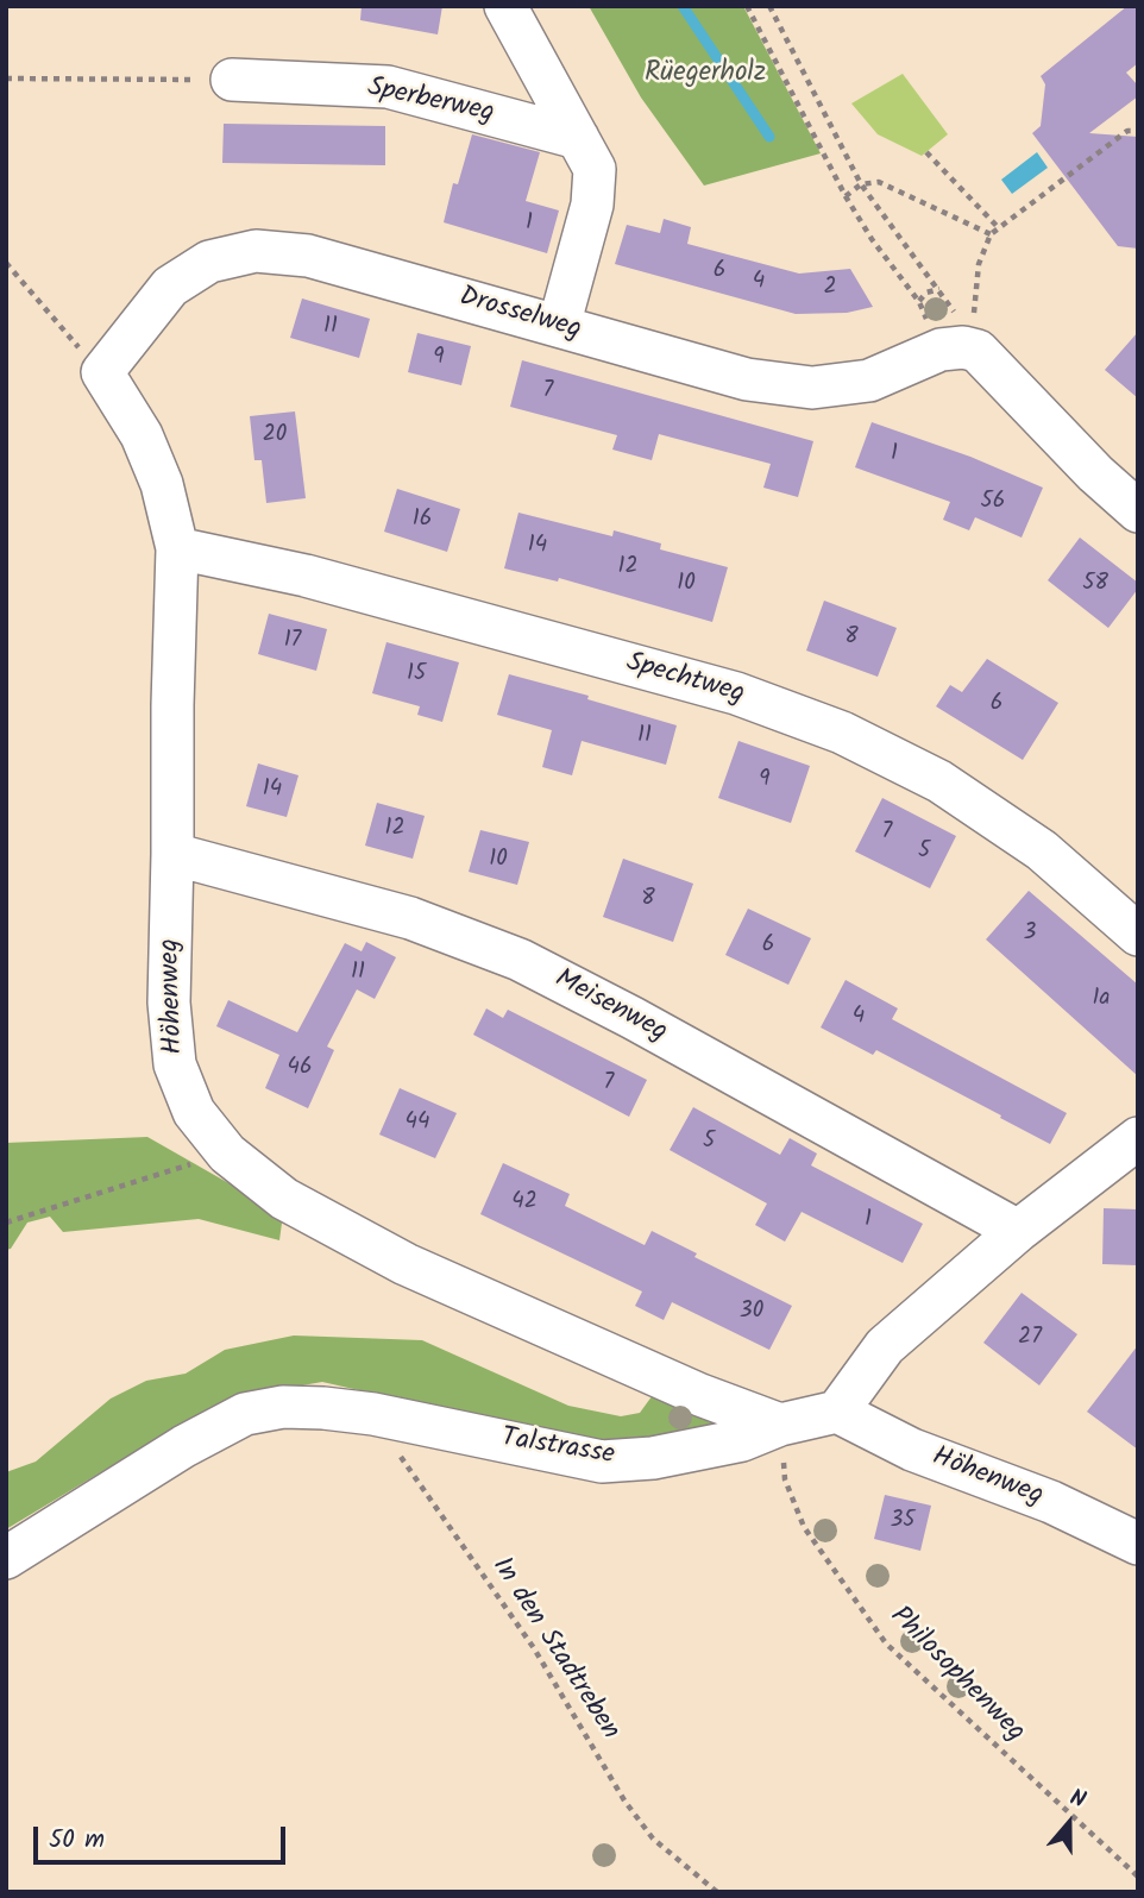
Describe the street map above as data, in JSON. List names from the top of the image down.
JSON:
{
  "streets": {
    "street": [
      "Sperberweg",
      "Drosselweg",
      "Spechtweg",
      "Höhenweg",
      "Meisenweg",
      "Talstrasse"
    ],
    "path": ["In den Stadtreben", "Philosophenweg"]
  },
  "crossings": [
    ["Drosselweg", "Höhenweg"],
    ["Spechtweg", "Höhenweg"],
    ["Höhenweg", "Meisenweg"],
    ["Höhenweg", "Talstrasse"],
    ["Höhenweg", "Philosophenweg"],
    ["Talstrasse", "In den Stadtreben"],
    ["Talstrasse", "Philosophenweg"]
  ],
  "parks": ["Rüegerholz"],
  "house_numbers": [
    "1",
    "6",
    "4",
    "2",
    "11",
    "9",
    "7",
    "20",
    "1",
    "56",
    "16",
    "14",
    "12",
    "10",
    "58",
    "8",
    "17",
    "15",
    "6",
    "11",
    "9",
    "14",
    "12",
    "7",
    "5",
    "10",
    "8",
    "3",
    "6",
    "11",
    "1a",
    "4",
    "46",
    "7",
    "44",
    "5",
    "42",
    "1",
    "30",
    "27",
    "35"
  ],
  "scale_bar": "50 m",
  "north": "top"
}
